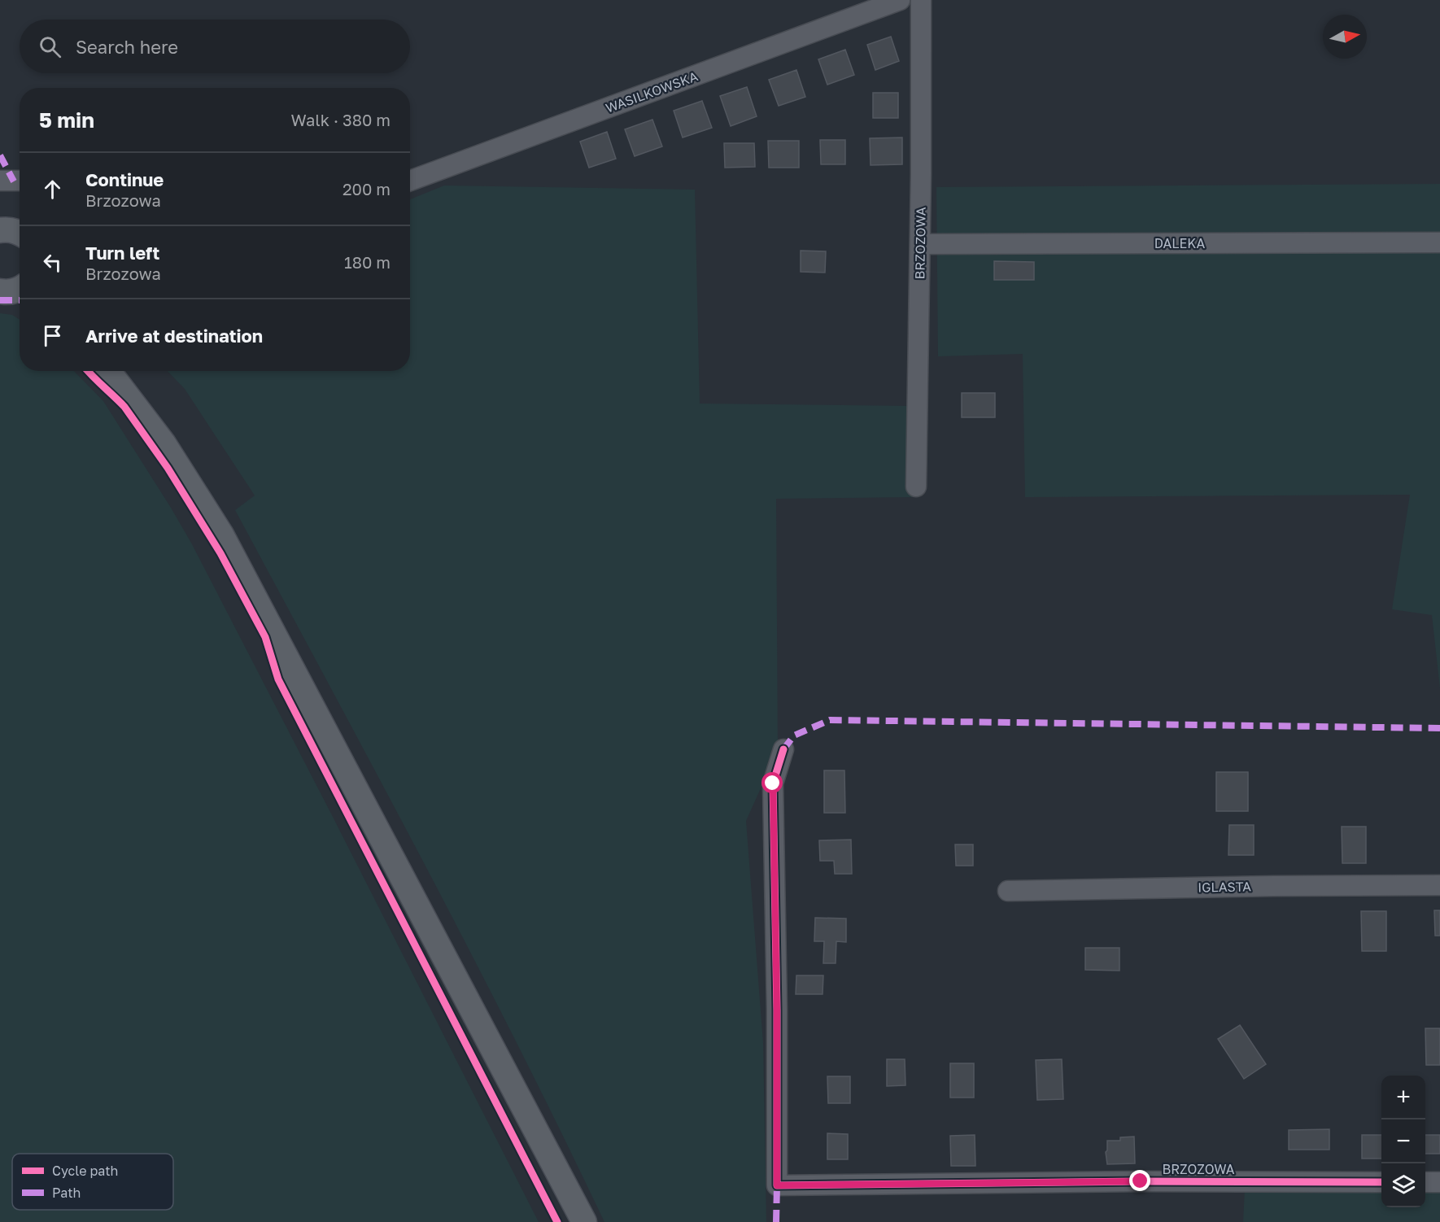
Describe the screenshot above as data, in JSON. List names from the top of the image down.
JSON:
{
  "streets": {
    "street": [
      "WASILKOWSKA",
      "BRZOZOWA",
      "DALEKA",
      "IGLASTA"
    ]
  },
  "crossings": [
    ["BRZOZOWA", "DALEKA"]
  ],
  "legend": ["Cycle path", "Path"],
  "north": "right",
  "page": {
    "search": "Search here",
    "heading": ["5 min", "Walk · 380 m"],
    "list": [
      ["Continue", "Brzozowa", "200 m"],
      ["Turn left", "Brzozowa", "180 m"],
      "Arrive at destination"
    ],
    "map_buttons": ["+", "−"]
  }
}
